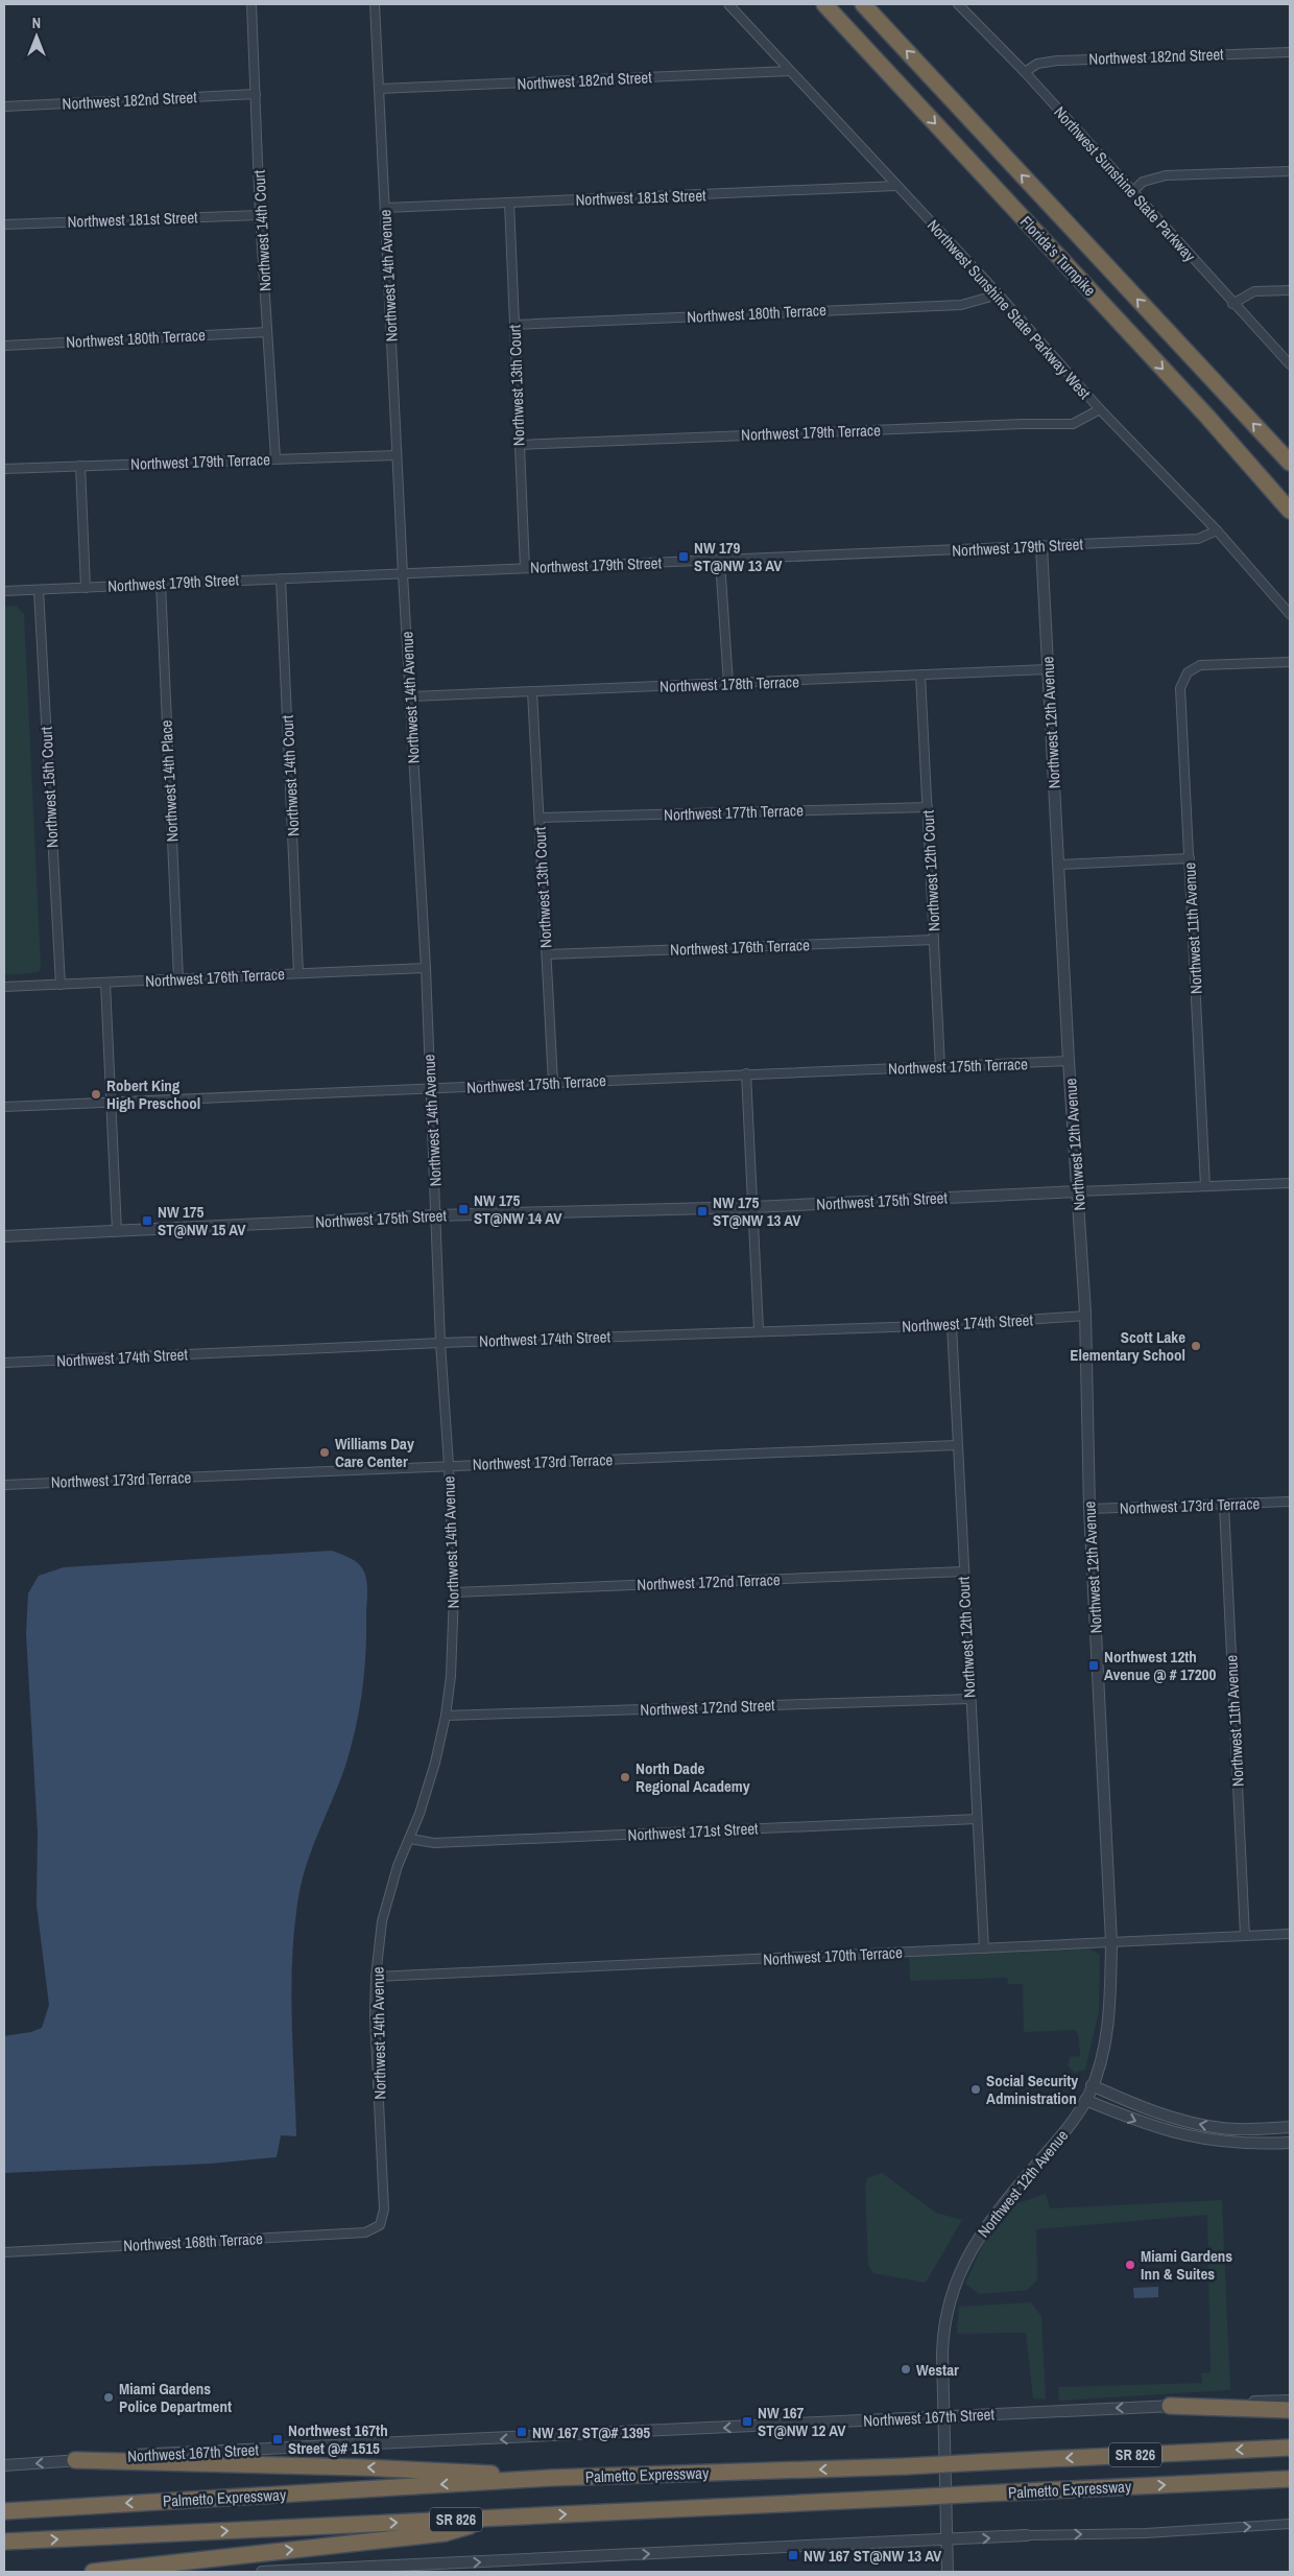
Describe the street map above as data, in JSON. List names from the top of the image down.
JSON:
{
  "streets": {
    "highway": ["Florida's Turnpike", "SR 826", "Palmetto Expressway"],
    "street": [
      "Northwest 182nd Street",
      "Northwest Sunshine State Parkway",
      "Northwest 181st Street",
      "Northwest 14th Court",
      "Northwest 14th Avenue",
      "Northwest Sunshine State Parkway West",
      "Northwest 180th Terrace",
      "Northwest 13th Court",
      "Northwest 179th Terrace",
      "Northwest 179th Street",
      "Northwest 178th Terrace",
      "Northwest 12th Avenue",
      "Northwest 14th Place",
      "Northwest 15th Court",
      "Northwest 177th Terrace",
      "Northwest 12th Court",
      "Northwest 11th Avenue",
      "Northwest 176th Terrace",
      "Northwest 175th Terrace",
      "Northwest 175th Street",
      "Northwest 174th Street",
      "Northwest 173rd Terrace",
      "Northwest 172nd Terrace",
      "Northwest 172nd Street",
      "Northwest 171st Street",
      "Northwest 170th Terrace",
      "Northwest 168th Terrace",
      "Northwest 167th Street"
    ]
  },
  "crossings": [
    ["Northwest 182nd Street", "Northwest Sunshine State Parkway"],
    ["Northwest 182nd Street", "Northwest 14th Court"],
    ["Northwest 182nd Street", "Northwest 14th Avenue"],
    ["Northwest 182nd Street", "Northwest Sunshine State Parkway West"],
    ["Northwest 181st Street", "Northwest 14th Court"],
    ["Northwest 181st Street", "Northwest 14th Avenue"],
    ["Northwest 181st Street", "Northwest Sunshine State Parkway West"],
    ["Northwest 181st Street", "Northwest 13th Court"],
    ["Northwest 14th Court", "Northwest 180th Terrace"],
    ["Northwest 14th Court", "Northwest 179th Terrace"],
    ["Northwest 14th Court", "Northwest 179th Street"],
    ["Northwest 14th Court", "Northwest 176th Terrace"],
    ["Northwest 14th Avenue", "Northwest 179th Terrace"],
    ["Northwest 14th Avenue", "Northwest 179th Street"],
    ["Northwest 14th Avenue", "Northwest 178th Terrace"],
    ["Northwest 14th Avenue", "Northwest 176th Terrace"],
    ["Northwest 14th Avenue", "Northwest 175th Terrace"],
    ["Northwest 14th Avenue", "Northwest 175th Street"],
    ["Northwest 14th Avenue", "Northwest 174th Street"],
    ["Northwest 14th Avenue", "Northwest 173rd Terrace"],
    ["Northwest 14th Avenue", "Northwest 172nd Terrace"],
    ["Northwest 14th Avenue", "Northwest 172nd Street"],
    ["Northwest 14th Avenue", "Northwest 171st Street"],
    ["Northwest 14th Avenue", "Northwest 170th Terrace"],
    ["Northwest 14th Avenue", "Northwest 168th Terrace"],
    ["Northwest Sunshine State Parkway West", "Northwest 180th Terrace"],
    ["Northwest Sunshine State Parkway West", "Northwest 179th Terrace"],
    ["Northwest Sunshine State Parkway West", "Northwest 179th Street"],
    ["Northwest 180th Terrace", "Northwest 13th Court"],
    ["Northwest 13th Court", "Northwest 179th Terrace"],
    ["Northwest 13th Court", "Northwest 179th Street"],
    ["Northwest 13th Court", "Northwest 178th Terrace"],
    ["Northwest 13th Court", "Northwest 177th Terrace"],
    ["Northwest 13th Court", "Northwest 176th Terrace"],
    ["Northwest 13th Court", "Northwest 175th Terrace"],
    ["Northwest 179th Street", "Northwest 12th Avenue"],
    ["Northwest 179th Street", "Northwest 14th Place"],
    ["Northwest 179th Street", "Northwest 15th Court"],
    ["Northwest 178th Terrace", "Northwest 12th Avenue"],
    ["Northwest 178th Terrace", "Northwest 12th Court"],
    ["Northwest 12th Avenue", "Northwest 175th Terrace"],
    ["Northwest 12th Avenue", "Northwest 175th Street"],
    ["Northwest 12th Avenue", "Northwest 174th Street"],
    ["Northwest 12th Avenue", "Northwest 173rd Terrace"],
    ["Northwest 12th Avenue", "Northwest 170th Terrace"],
    ["Northwest 12th Avenue", "Northwest 167th Street"],
    ["Northwest 14th Place", "Northwest 176th Terrace"],
    ["Northwest 15th Court", "Northwest 176th Terrace"],
    ["Northwest 177th Terrace", "Northwest 12th Court"],
    ["Northwest 12th Court", "Northwest 176th Terrace"],
    ["Northwest 12th Court", "Northwest 175th Terrace"],
    ["Northwest 12th Court", "Northwest 174th Street"],
    ["Northwest 12th Court", "Northwest 173rd Terrace"],
    ["Northwest 12th Court", "Northwest 172nd Terrace"],
    ["Northwest 12th Court", "Northwest 172nd Street"],
    ["Northwest 12th Court", "Northwest 171st Street"],
    ["Northwest 12th Court", "Northwest 170th Terrace"],
    ["Northwest 11th Avenue", "Northwest 175th Street"],
    ["Northwest 11th Avenue", "Northwest 173rd Terrace"],
    ["Northwest 11th Avenue", "Northwest 170th Terrace"]
  ],
  "one_way": ["Northwest 167th Street"],
  "places": {
    "transit": [
      "NW 179 ST@NW 13 AV",
      "NW 175 ST@NW 14 AV",
      "NW 175 ST@NW 13 AV",
      "NW 175 ST@NW 15 AV",
      "Northwest 12th Avenue @ # 17200",
      "NW 167 ST@NW 12 AV",
      "NW 167 ST@# 1395",
      "Northwest 167th Street @# 1515",
      "NW 167 ST@NW 13 AV"
    ],
    "other": [
      "Robert King High Preschool",
      "Scott Lake Elementary School",
      "Williams Day Care Center",
      "North Dade Regional Academy",
      "Social Security Administration",
      "Miami Gardens Inn & Suites",
      "Westar",
      "Miami Gardens Police Department"
    ]
  },
  "north": "top"
}
